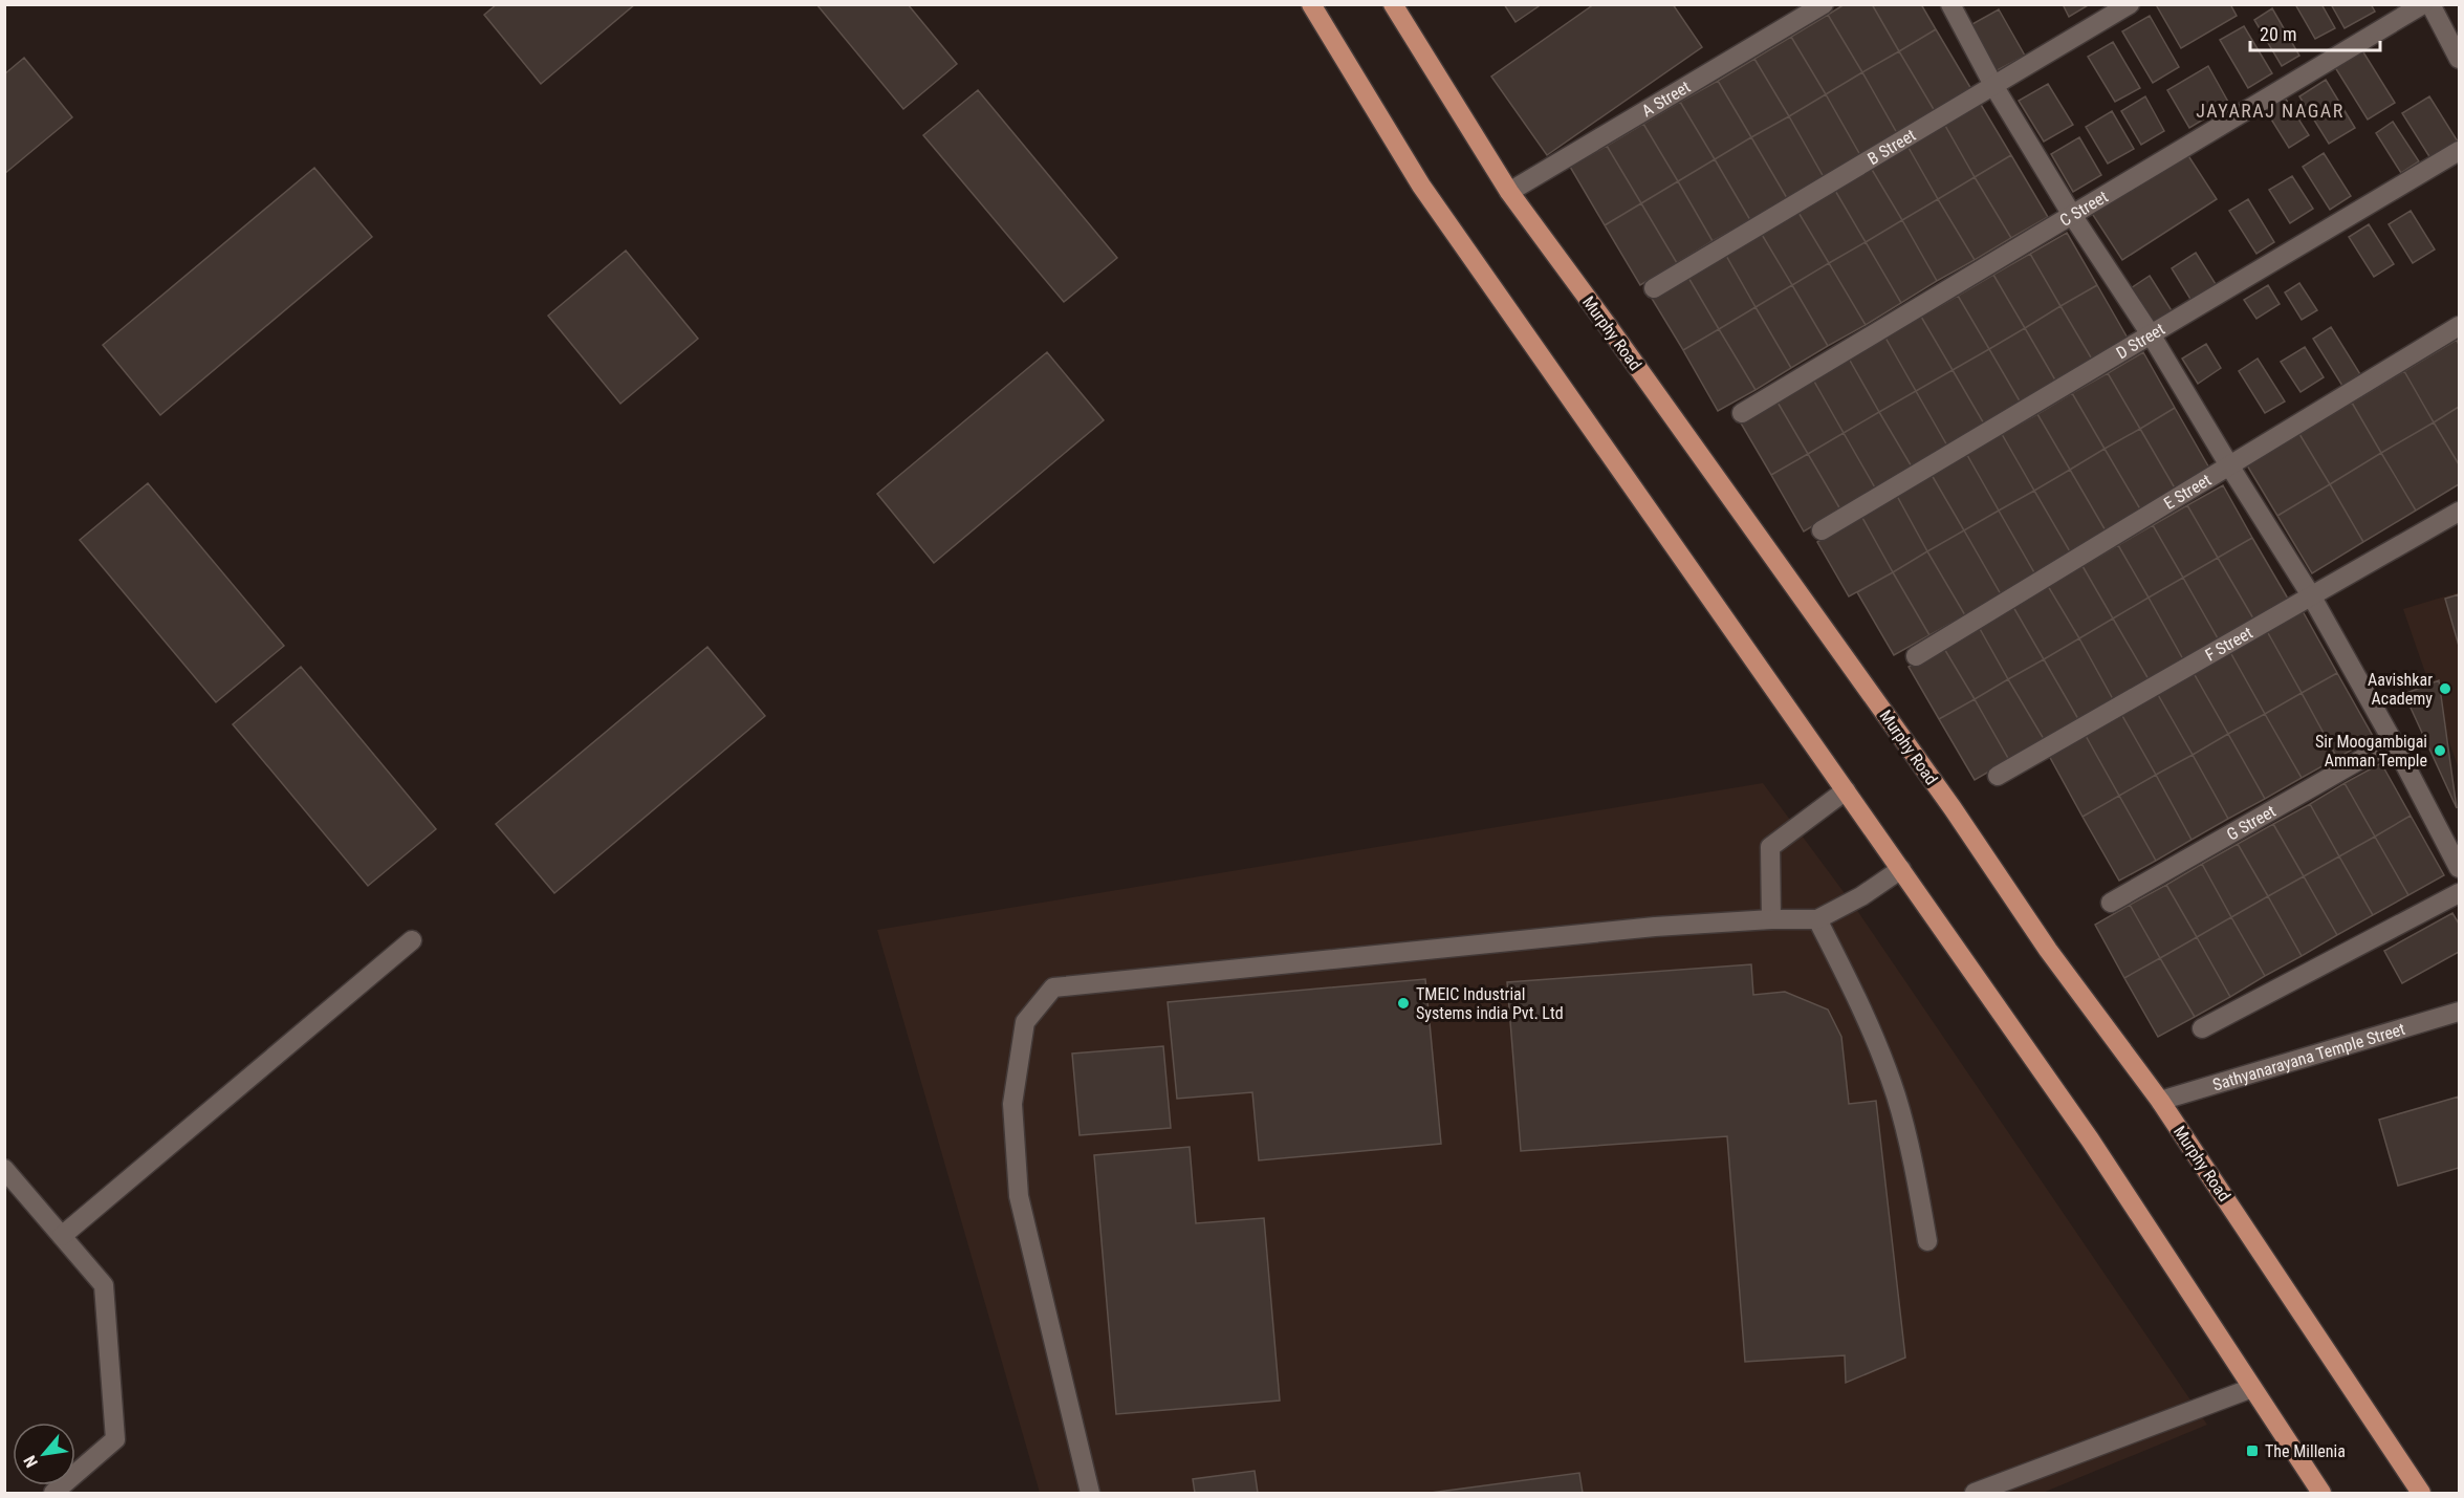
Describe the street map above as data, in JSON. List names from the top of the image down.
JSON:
{
  "streets": {
    "main road": ["Murphy Road"],
    "street": [
      "A Street",
      "B Street",
      "C Street",
      "D Street",
      "E Street",
      "F Street",
      "G Street",
      "Sathyanarayana Temple Street"
    ]
  },
  "crossings": [
    ["A Street", "Murphy Road"],
    ["Murphy Road", "Sathyanarayana Temple Street"]
  ],
  "districts": ["JAYARAJ NAGAR"],
  "places": {
    "other": ["Aavishkar Academy", "Sir Moogambigai Amman Temple", "TMEIC Industrial Systems india Pvt. Ltd"],
    "transit": ["The Millenia"]
  },
  "scale_bar": "20 m",
  "north": "bottom left"
}
